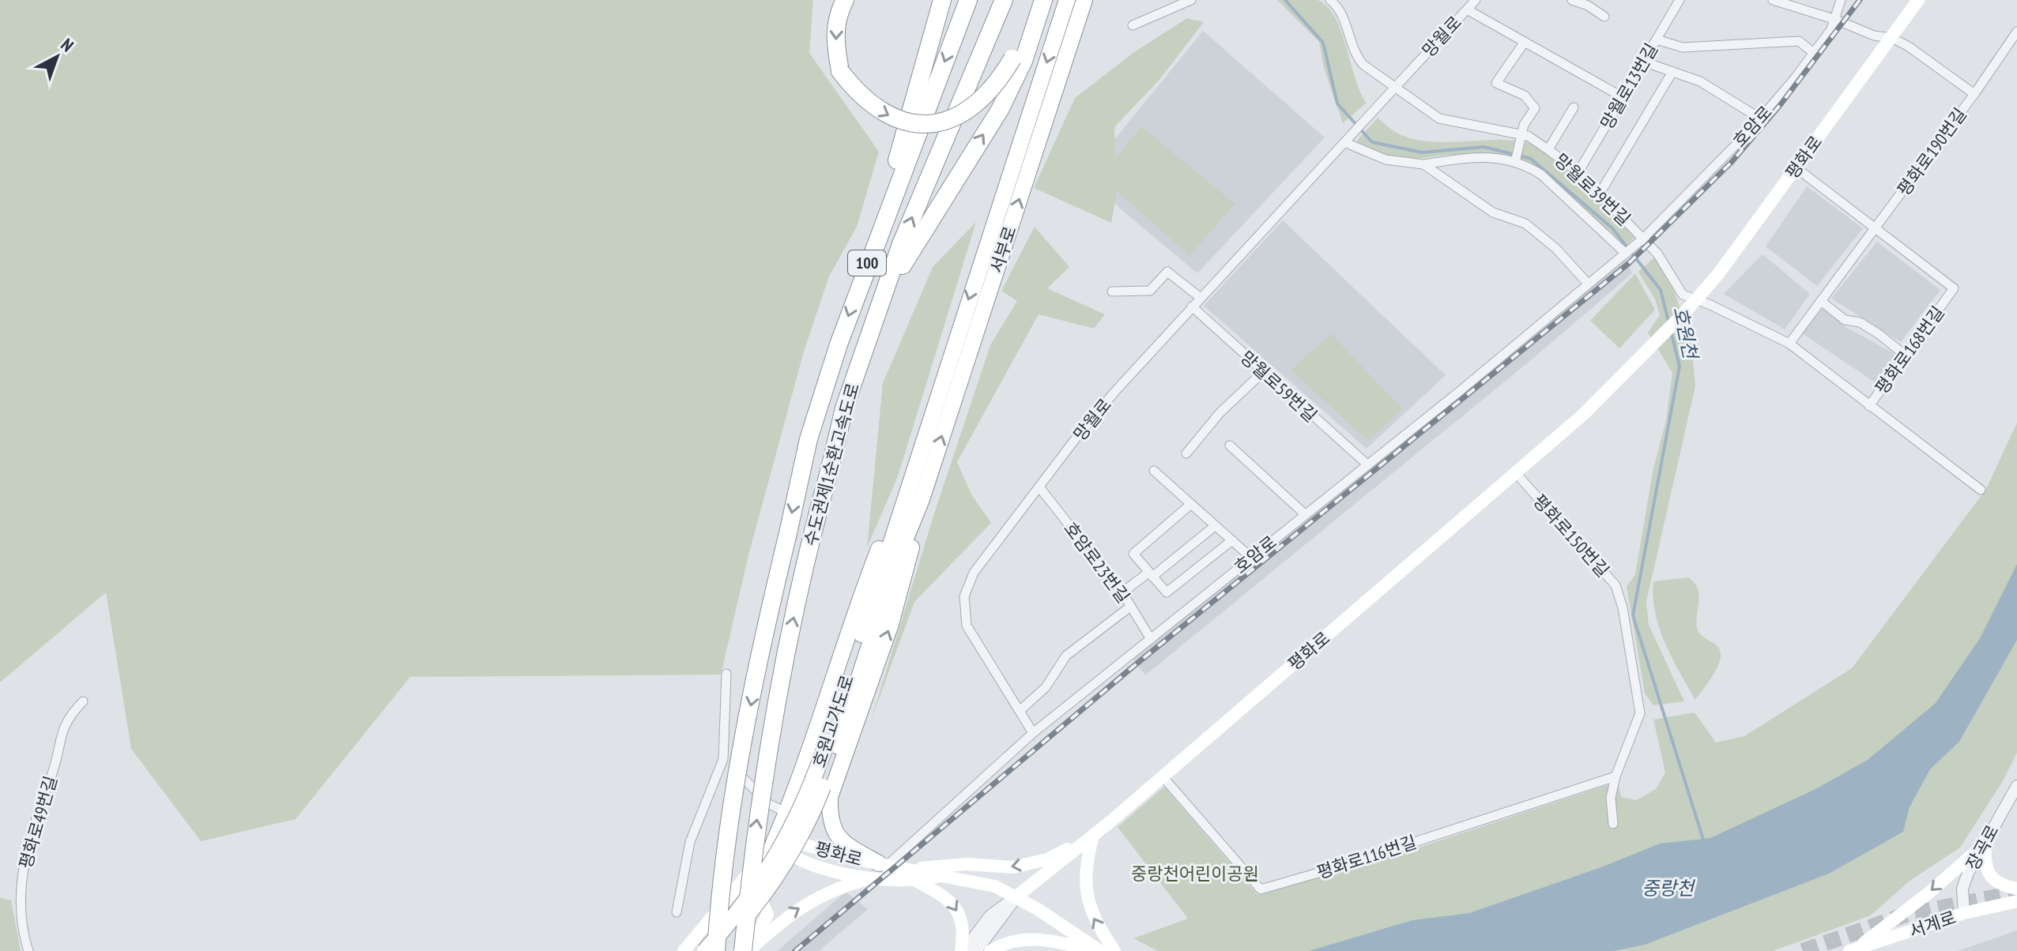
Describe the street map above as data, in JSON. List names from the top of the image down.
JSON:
{
  "streets": {
    "highway": [
      "서부로",
      "100",
      "수도권제1순환고속도로",
      "호원고가도로"
    ],
    "main road": ["평화로", "서계로"],
    "street": [
      "망월로",
      "망월로13번길",
      "호암로",
      "평화로190번길",
      "망월로39번길",
      "평화로168번길",
      "망월로59번길",
      "평화로150번길",
      "호암로23번길",
      "평화로49번길",
      "장곡로",
      "평화로116번길"
    ]
  },
  "crossings": [
    ["망월로", "호암로"],
    ["망월로", "망월로39번길"],
    ["망월로", "망월로59번길"],
    ["망월로", "호암로23번길"],
    ["망월로13번길", "망월로39번길"],
    ["호암로", "평화로"],
    ["호암로", "망월로39번길"],
    ["호암로", "망월로59번길"],
    ["호암로", "호암로23번길"],
    ["평화로190번길", "평화로"],
    ["평화로190번길", "평화로168번길"],
    ["평화로", "망월로39번길"],
    ["평화로", "평화로168번길"],
    ["평화로", "수도권제1순환고속도로"],
    ["평화로", "평화로150번길"],
    ["평화로", "평화로116번길"],
    ["망월로39번길", "평화로168번길"],
    ["서부로", "호원고가도로"],
    ["수도권제1순환고속도로", "호원고가도로"],
    ["평화로150번길", "평화로116번길"],
    ["장곡로", "서계로"]
  ],
  "water": ["호원천", "중랑천"],
  "parks": ["중랑천어린이공원"],
  "north": "top right"
}
